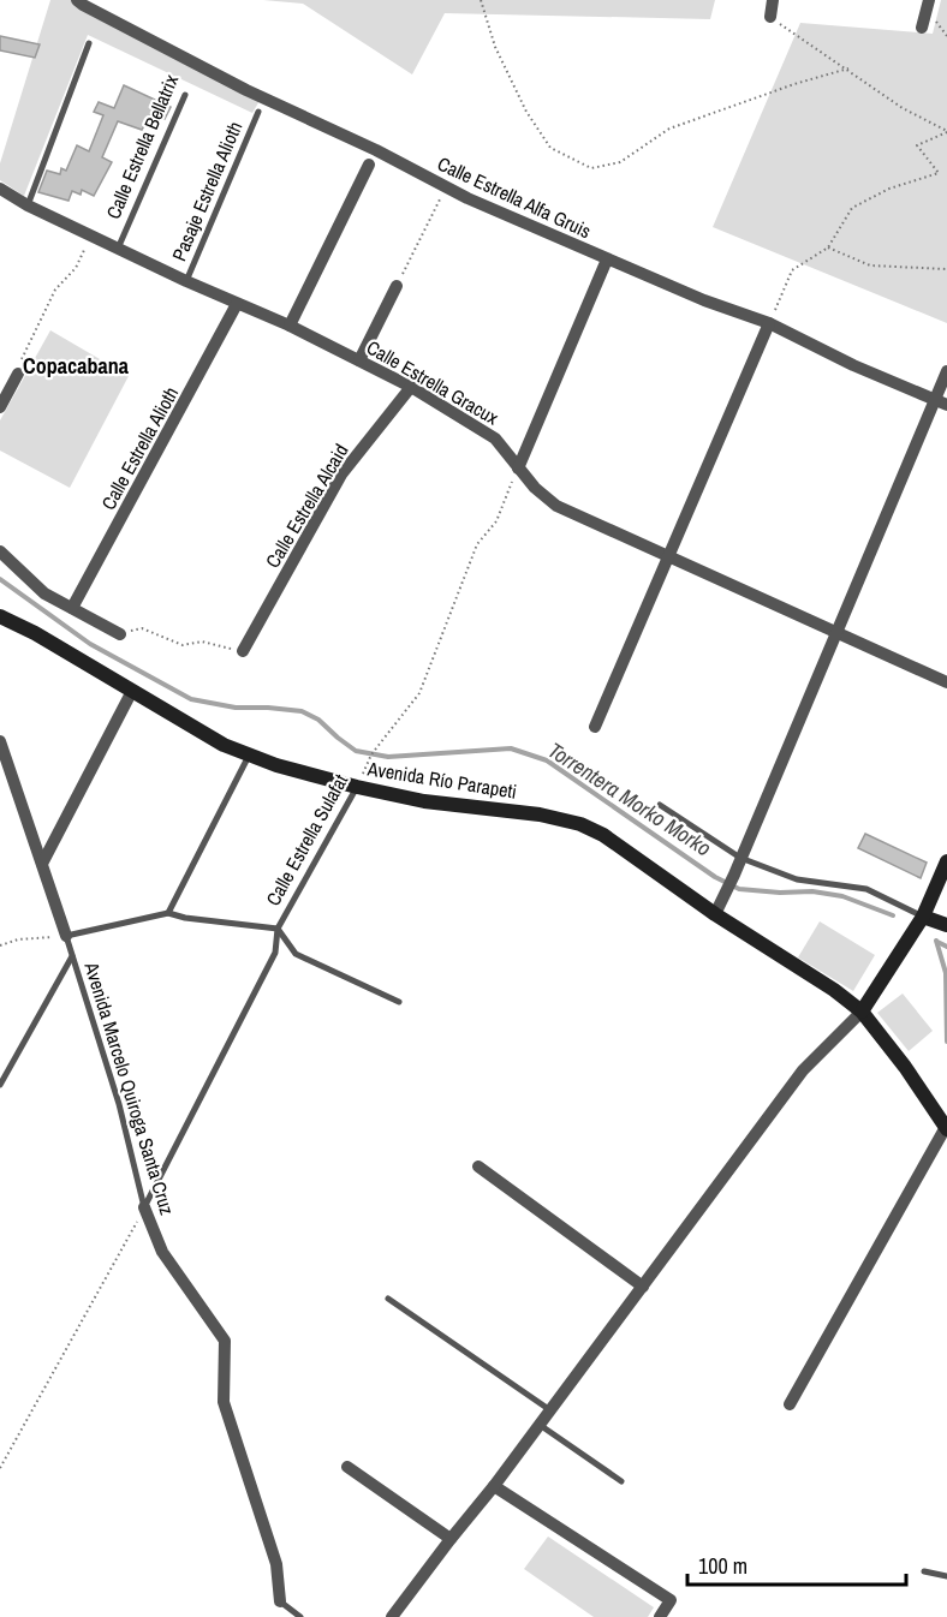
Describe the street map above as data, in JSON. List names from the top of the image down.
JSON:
{
  "streets": {
    "main road": ["Avenida Río Parapeti"],
    "street": [
      "Calle Estrella Alfa Gruis",
      "Calle Estrella Gracux",
      "Calle Estrella Alioth",
      "Calle Estrella Alcaid",
      "Avenida Marcelo Quiroga Santa Cruz"
    ],
    "lane": ["Calle Estrella Bellatrix", "Pasaje Estrella Alioth", "Calle Estrella Sulafat"]
  },
  "crossings": [
    ["Calle Estrella Bellatrix", "Calle Estrella Gracux"],
    ["Pasaje Estrella Alioth", "Calle Estrella Gracux"],
    ["Calle Estrella Gracux", "Calle Estrella Alioth"],
    ["Calle Estrella Gracux", "Calle Estrella Alcaid"],
    ["Calle Estrella Gracux", "Calle Estrella Sulafat"],
    ["Avenida Río Parapeti", "Calle Estrella Sulafat"],
    ["Calle Estrella Sulafat", "Avenida Marcelo Quiroga Santa Cruz"]
  ],
  "districts": ["Copacabana"],
  "water": ["Torrentera Morko Morko"],
  "scale_bar": "100 m"
}
